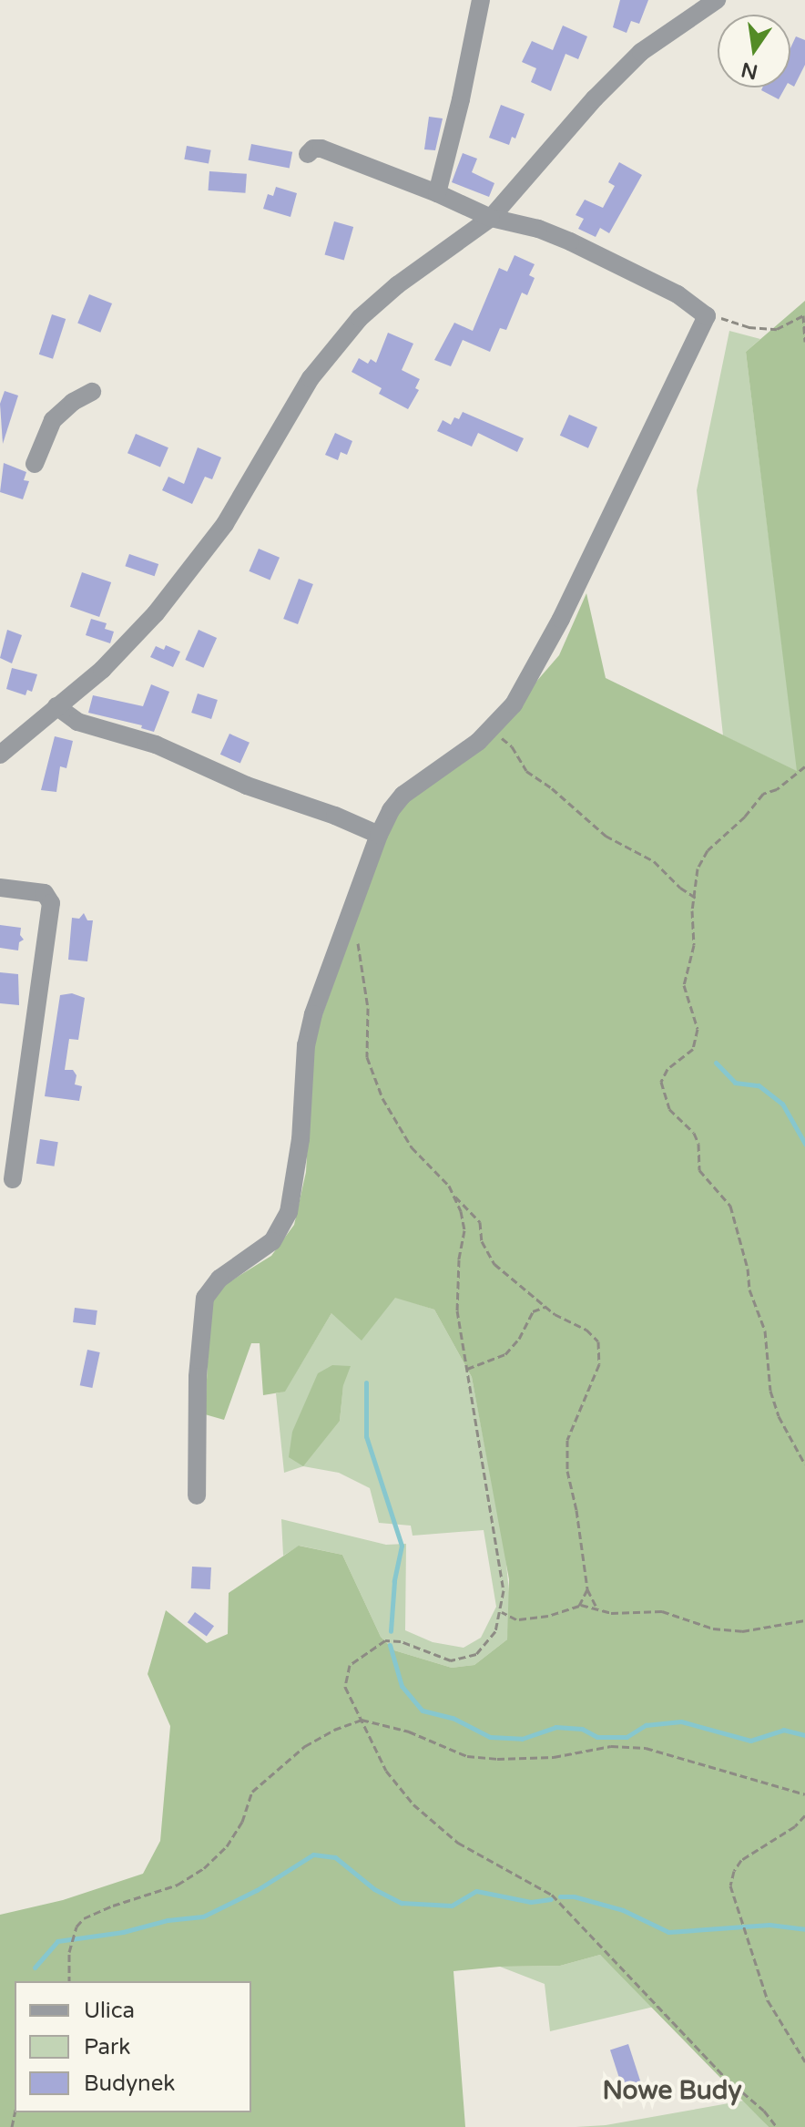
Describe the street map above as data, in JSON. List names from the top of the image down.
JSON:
{
  "districts": ["Nowe Budy"],
  "legend": ["Ulica", "Park", "Budynek"],
  "north": "bottom"
}
